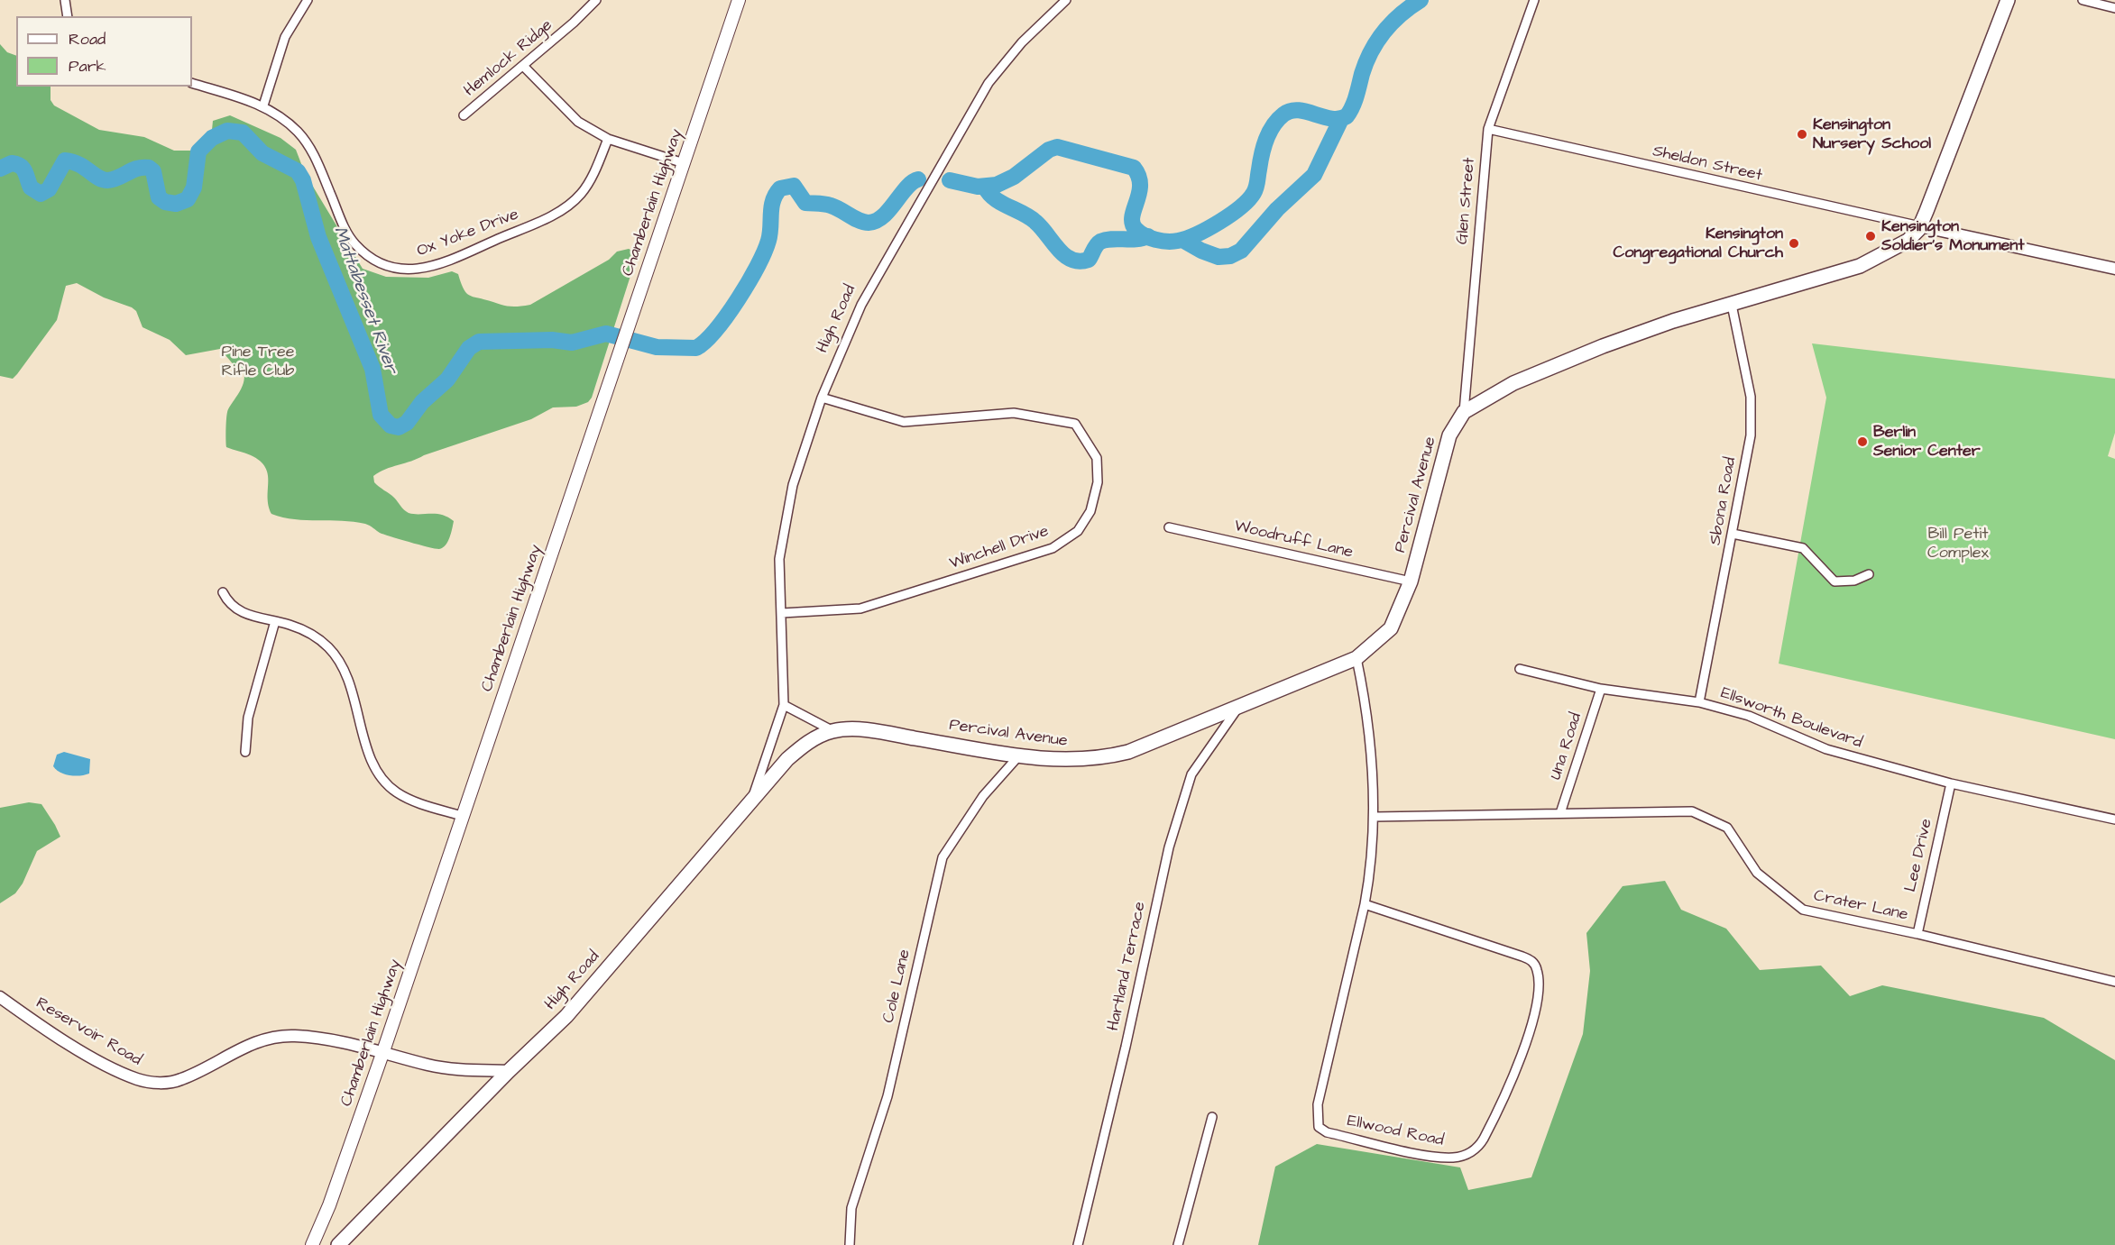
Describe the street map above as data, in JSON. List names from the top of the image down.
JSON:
{
  "streets": {
    "main road": ["Chamberlain Highway", "High Road", "Percival Avenue"],
    "street": [
      "Hemlock Ridge",
      "Sheldon Street",
      "Glen Street",
      "Ox Yoke Drive",
      "Sbona Road",
      "Woodruff Lane",
      "Winchell Drive",
      "Ellsworth Boulevard",
      "Una Road",
      "Lee Drive",
      "Crater Lane",
      "Hartland Terrace",
      "Cole Lane",
      "Reservoir Road",
      "Ellwood Road"
    ]
  },
  "crossings": [
    ["Sheldon Street", "Glen Street"],
    ["Sheldon Street", "Percival Avenue"],
    ["Glen Street", "Percival Avenue"],
    ["Chamberlain Highway", "Reservoir Road"],
    ["High Road", "Percival Avenue"],
    ["High Road", "Winchell Drive"],
    ["High Road", "Reservoir Road"],
    ["Percival Avenue", "Sbona Road"],
    ["Percival Avenue", "Woodruff Lane"],
    ["Percival Avenue", "Hartland Terrace"],
    ["Percival Avenue", "Cole Lane"],
    ["Percival Avenue", "Ellwood Road"],
    ["Sbona Road", "Ellsworth Boulevard"],
    ["Ellsworth Boulevard", "Una Road"],
    ["Ellsworth Boulevard", "Lee Drive"],
    ["Una Road", "Crater Lane"],
    ["Lee Drive", "Crater Lane"],
    ["Crater Lane", "Ellwood Road"]
  ],
  "water": ["Mattabesset River"],
  "parks": ["Pine Tree Rifle Club", "Bill Petit Complex"],
  "places": [
    "Kensington Nursery School",
    "Kensington Soldier's Monument",
    "Kensington Congregational Church",
    "Berlin Senior Center"
  ],
  "legend": ["Road", "Park"]
}
